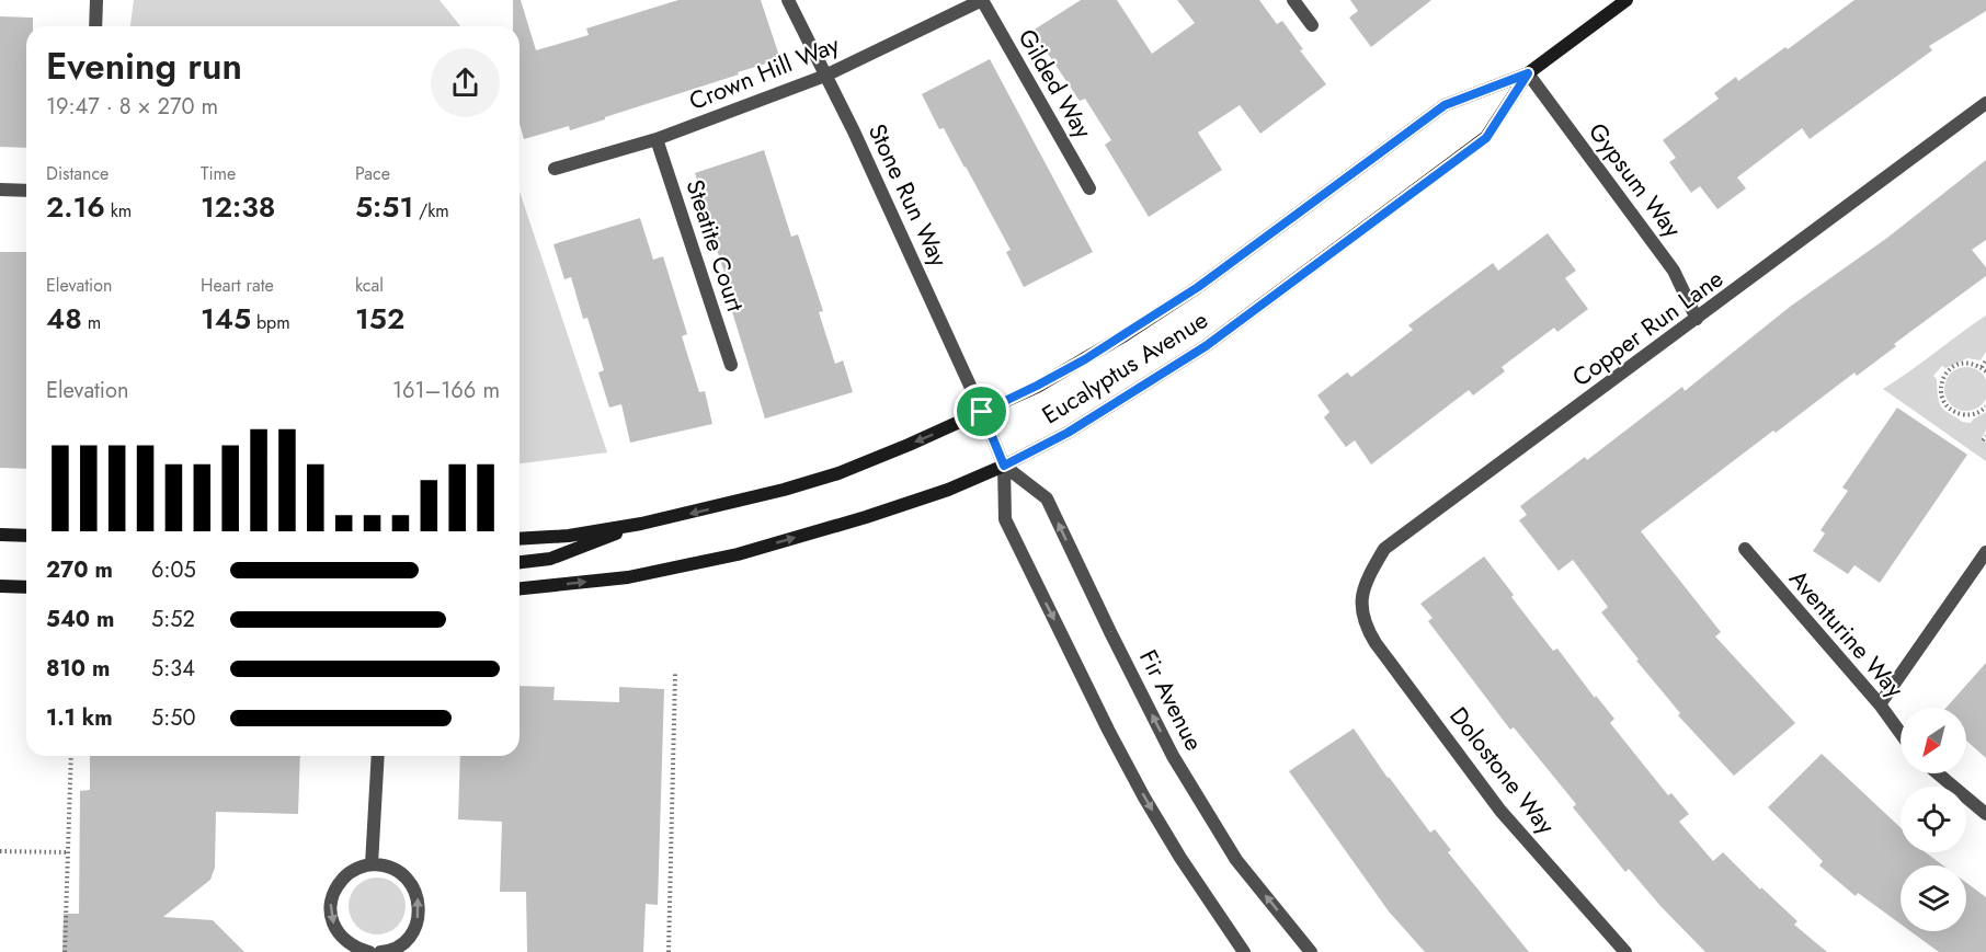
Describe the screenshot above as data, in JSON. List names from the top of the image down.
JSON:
{
  "streets": {
    "main road": ["Eucalyptus Avenue"],
    "street": [
      "Crown Hill Way",
      "Gilded Way",
      "Gypsum Way",
      "Stone Run Way",
      "Steatite Court",
      "Copper Run Lane",
      "Aventurine Way",
      "Fir Avenue",
      "Dolostone Way"
    ]
  },
  "crossings": [
    ["Crown Hill Way", "Gilded Way"],
    ["Crown Hill Way", "Stone Run Way"],
    ["Crown Hill Way", "Steatite Court"],
    ["Gypsum Way", "Copper Run Lane"],
    ["Gypsum Way", "Eucalyptus Avenue"],
    ["Stone Run Way", "Eucalyptus Avenue"],
    ["Copper Run Lane", "Dolostone Way"],
    ["Eucalyptus Avenue", "Fir Avenue"]
  ],
  "north": "bottom left",
  "page": {
    "heading": ["Evening run", "19:47 · 8 × 270 m"],
    "stats": [
      ["Distance", "2.16 km"],
      ["Time", "12:38"],
      ["Pace", "5:51 /km"],
      ["Elevation", "48 m"],
      ["Heart rate", "145 bpm"],
      ["kcal", "152"]
    ],
    "chart": ["Elevation", "161–166 m"],
    "list": [
      {
        "name": "270 m",
        "note": "6:05"
      },
      {
        "name": "540 m",
        "note": "5:52"
      },
      {
        "name": "810 m",
        "note": "5:34"
      },
      {
        "name": "1.1 km",
        "note": "5:50"
      }
    ]
  }
}
